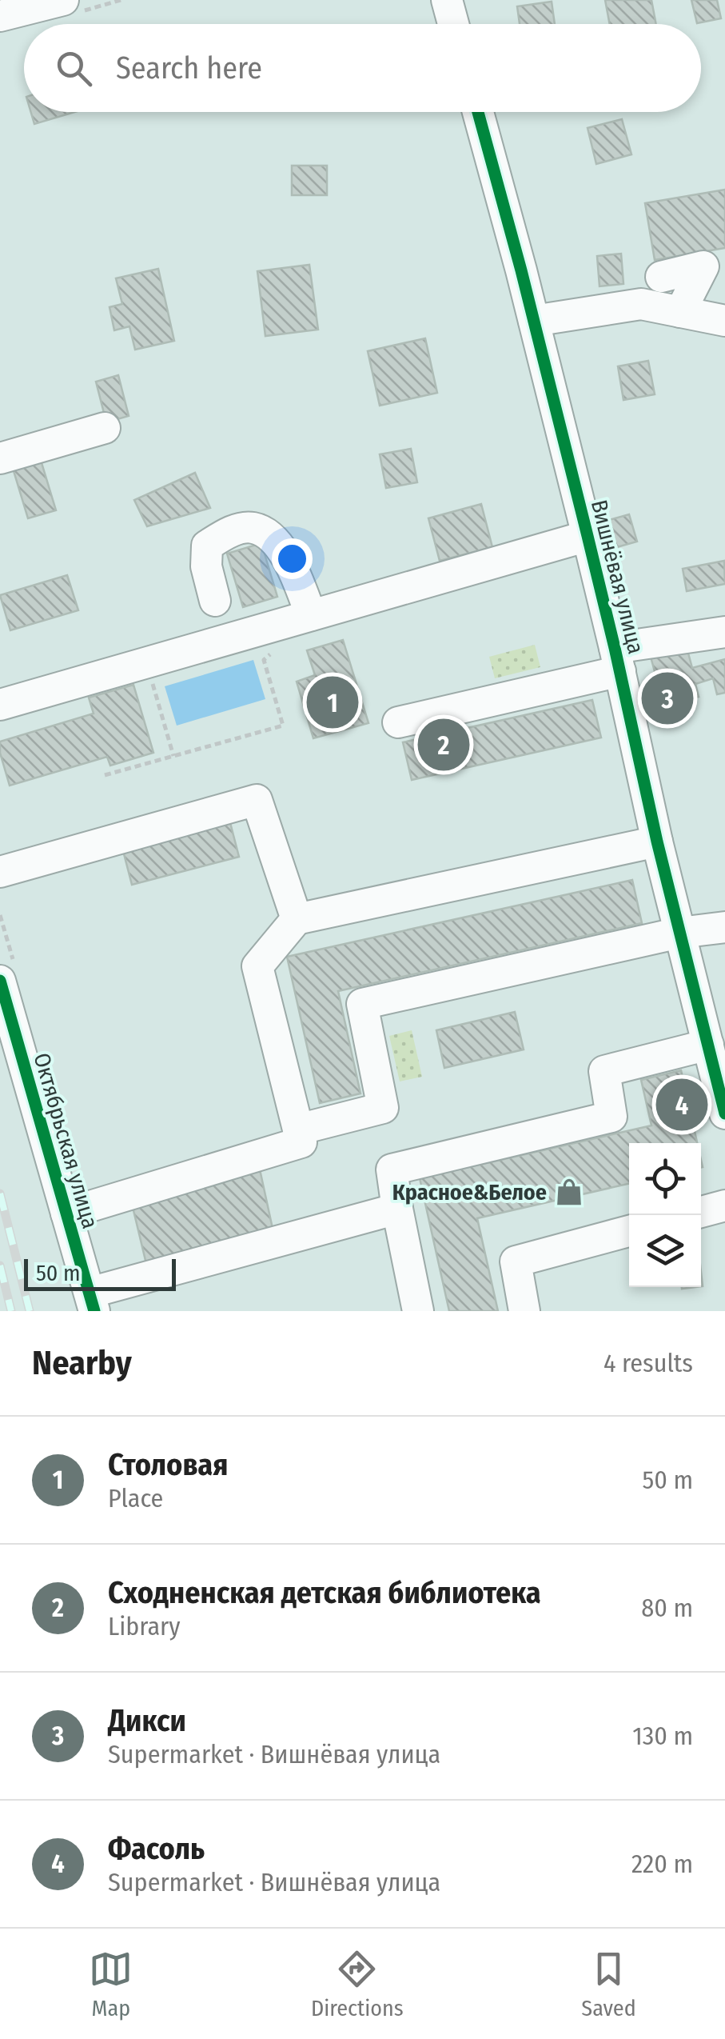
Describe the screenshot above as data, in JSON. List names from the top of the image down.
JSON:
{
  "streets": {
    "street": ["Вишнёвая улица", "Октябрьская улица"]
  },
  "places": {
    "shop": ["Красное&Белое"]
  },
  "scale_bar": "50 m",
  "page": {
    "search": "Search here",
    "pins": [
      "3",
      "1",
      "2",
      "4"
    ],
    "scale": "50 m",
    "heading": ["Nearby", "4 results"],
    "list": [
      {
        "mark": "1",
        "name": "Столовая",
        "note": "Place",
        "value": "50 m"
      },
      {
        "mark": "2",
        "name": "Сходненская детская библиотека",
        "note": "Library",
        "value": "80 m"
      },
      {
        "mark": "3",
        "name": "Дикси",
        "note": "Supermarket · Вишнёвая улица",
        "value": "130 m"
      },
      {
        "mark": "4",
        "name": "Фасоль",
        "note": "Supermarket · Вишнёвая улица",
        "value": "220 m"
      }
    ],
    "nav": ["Map", "Directions", "Saved"]
  }
}
